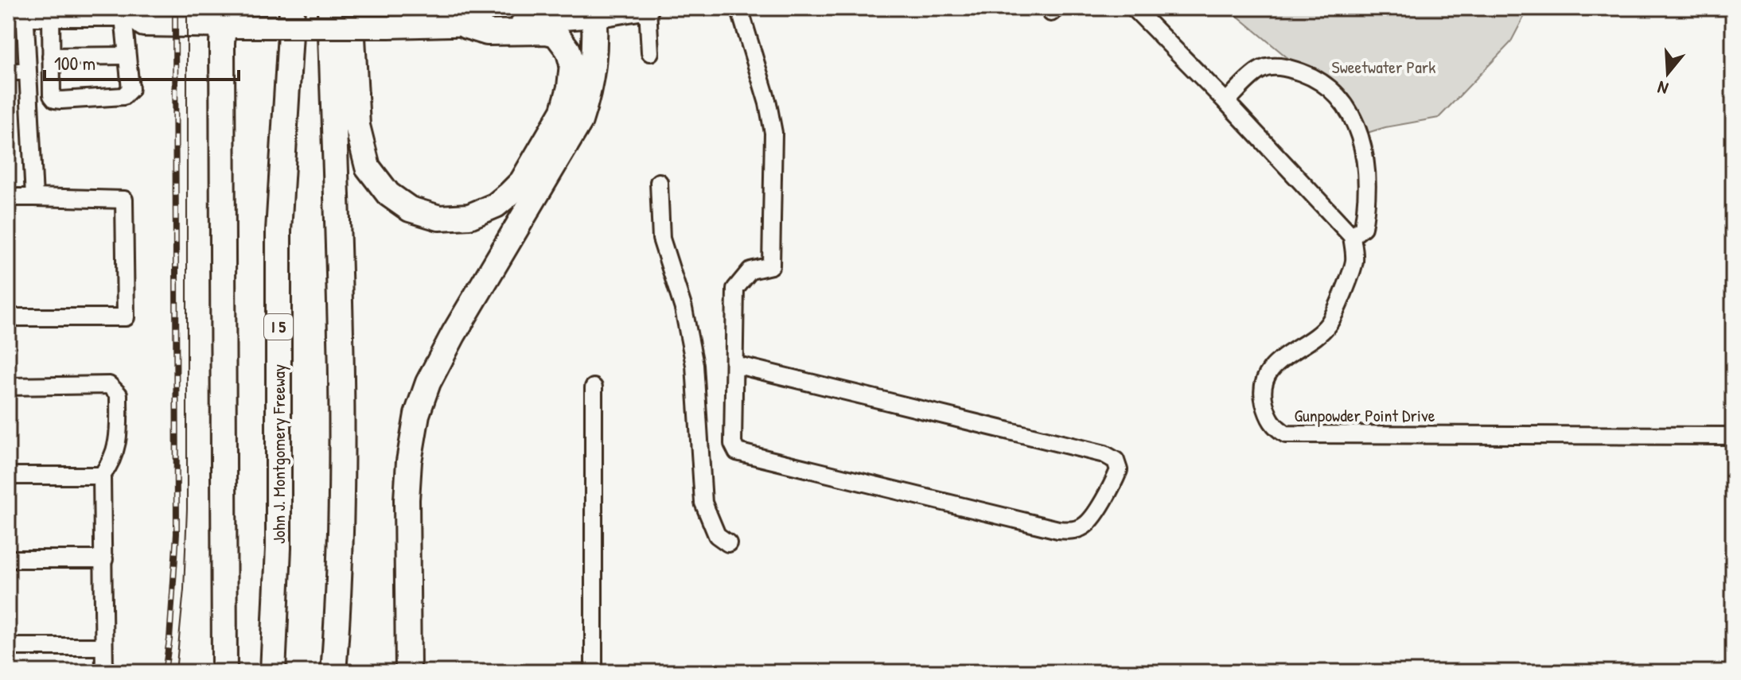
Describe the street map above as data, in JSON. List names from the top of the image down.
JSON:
{
  "streets": {
    "highway": ["I 5", "John J. Montgomery Freeway"],
    "street": ["Gunpowder Point Drive"]
  },
  "parks": ["Sweetwater Park"],
  "scale_bar": "100 m",
  "north": "bottom"
}
